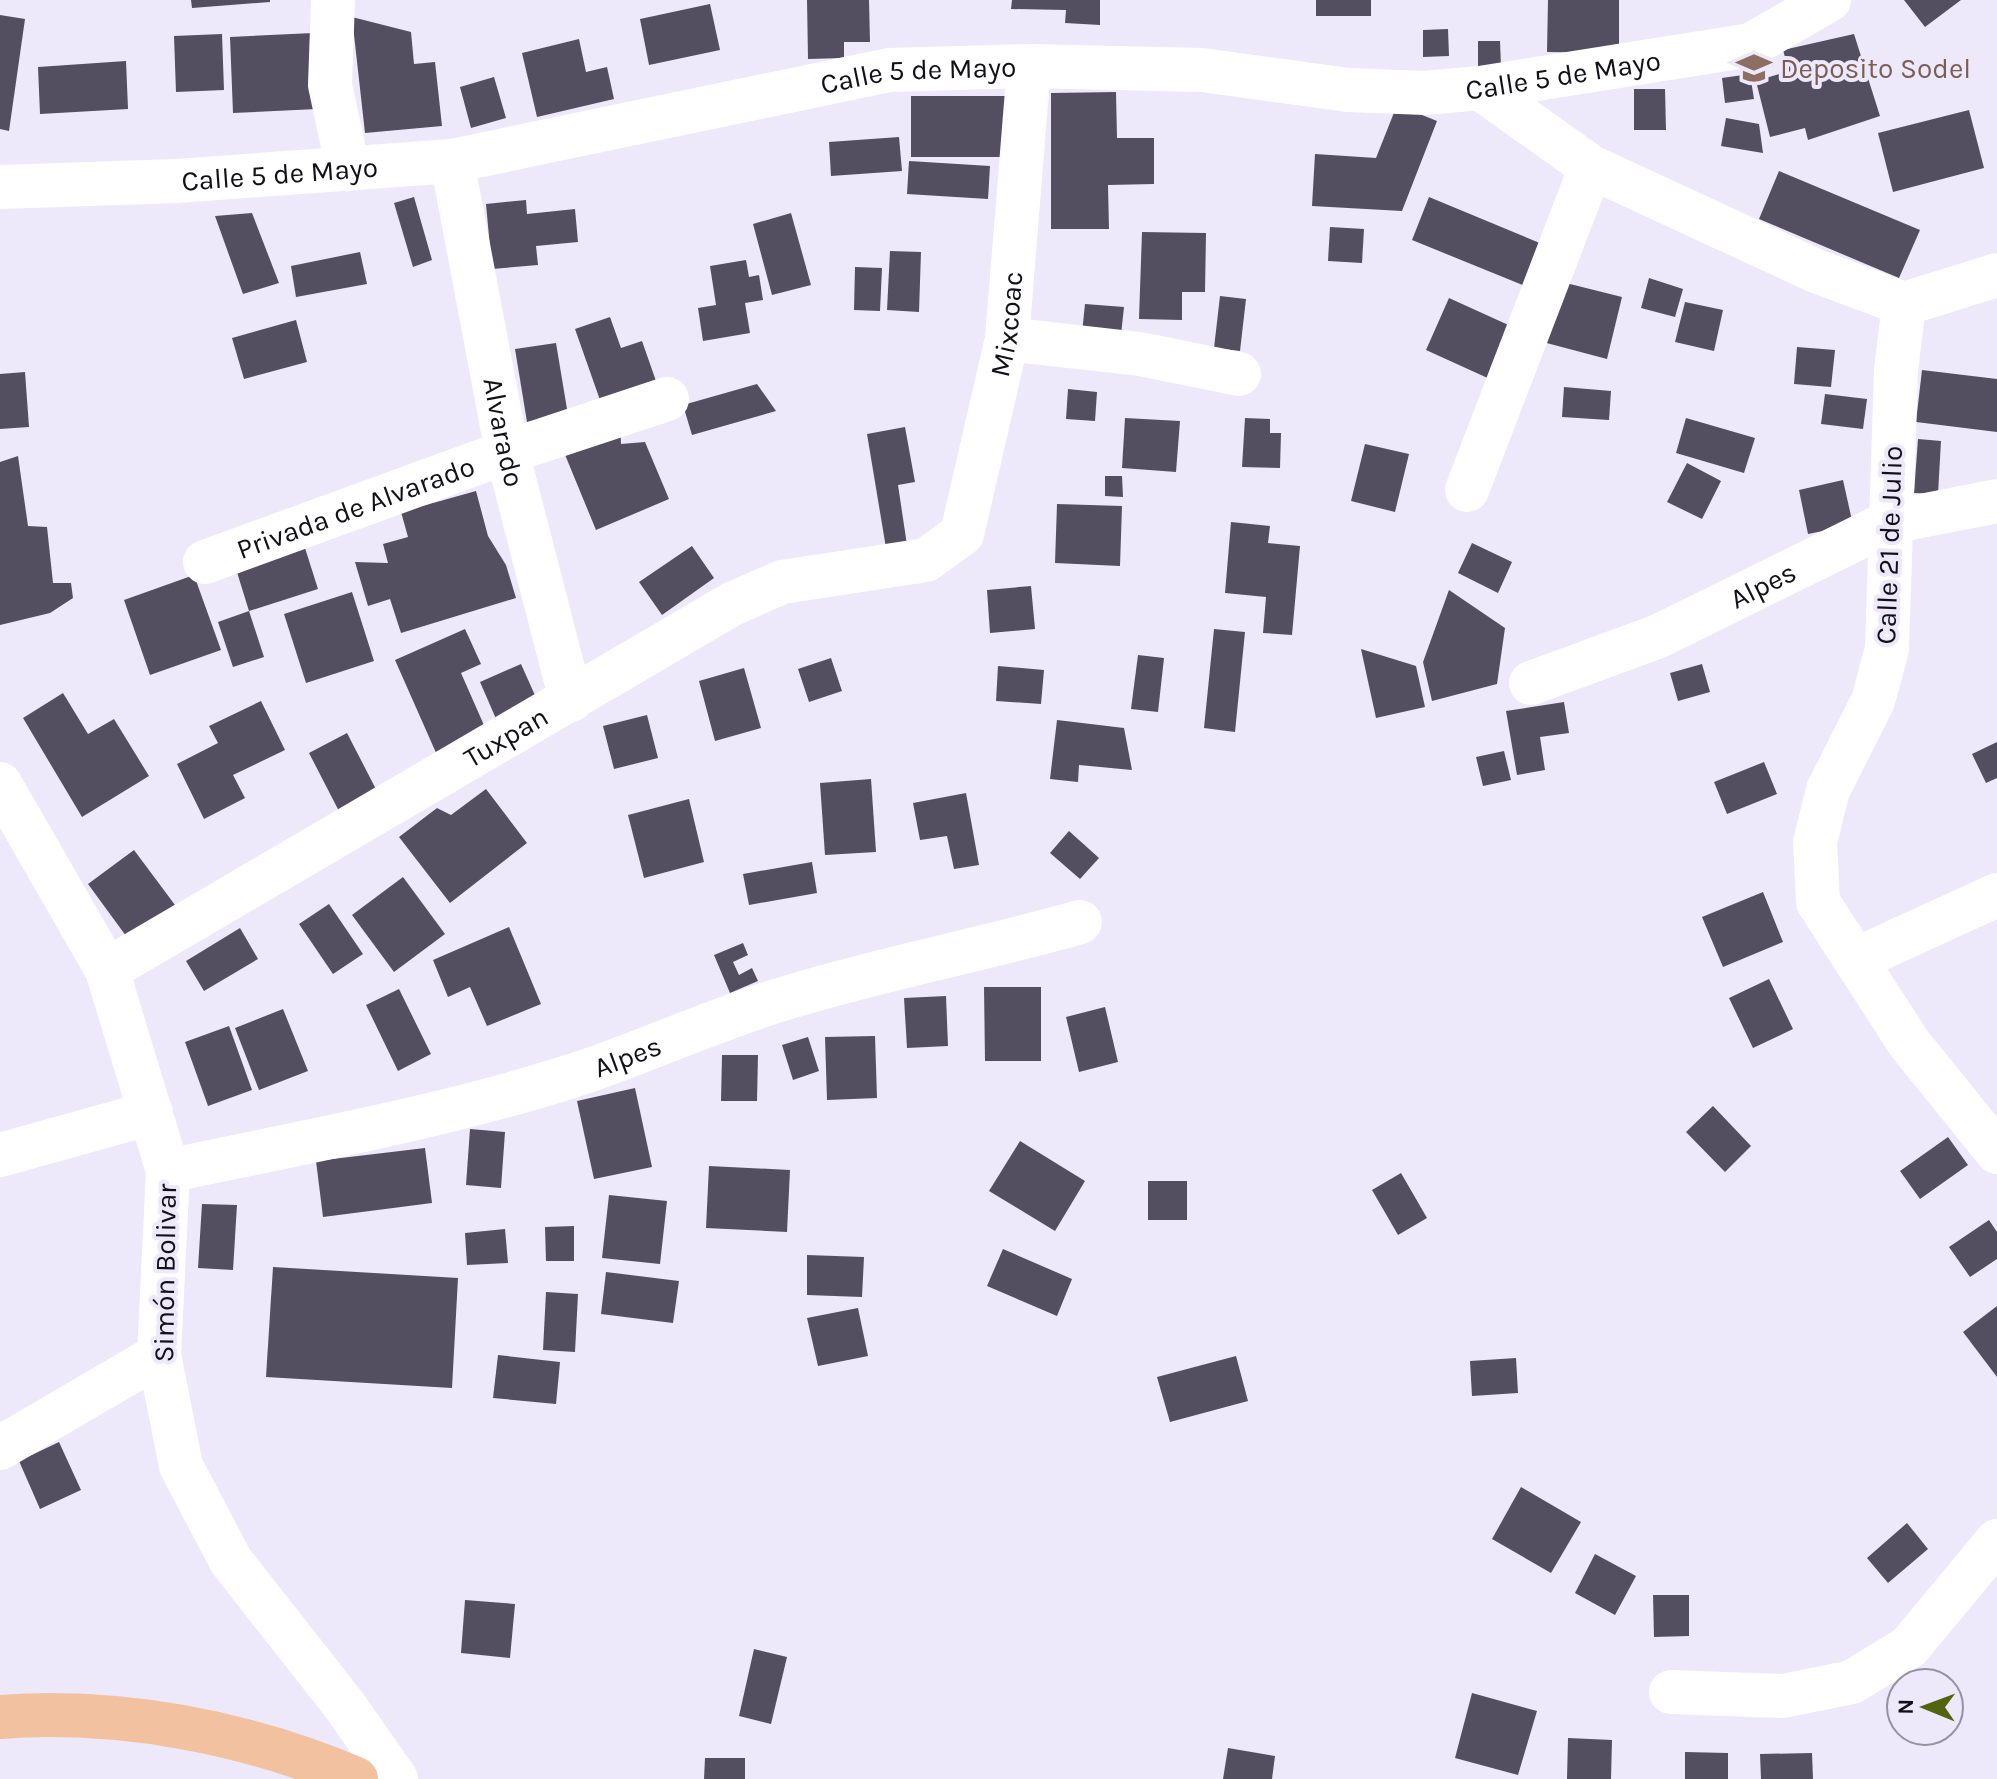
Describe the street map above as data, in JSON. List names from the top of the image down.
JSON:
{
  "streets": {
    "street": [
      "Calle 5 de Mayo",
      "Mixcoac",
      "Alvarado",
      "Privada de Alvarado",
      "Calle 21 de Julio",
      "Alpes",
      "Tuxpan",
      "Simón Bolivar"
    ]
  },
  "crossings": [
    ["Calle 5 de Mayo", "Mixcoac"],
    ["Calle 5 de Mayo", "Alvarado"],
    ["Mixcoac", "Tuxpan"],
    ["Alvarado", "Privada de Alvarado"],
    ["Alvarado", "Tuxpan"],
    ["Calle 21 de Julio", "Alpes"],
    ["Alpes", "Simón Bolivar"],
    ["Tuxpan", "Simón Bolivar"]
  ],
  "places": {
    "school or university": ["Deposito Sodel"]
  },
  "north": "left"
}
